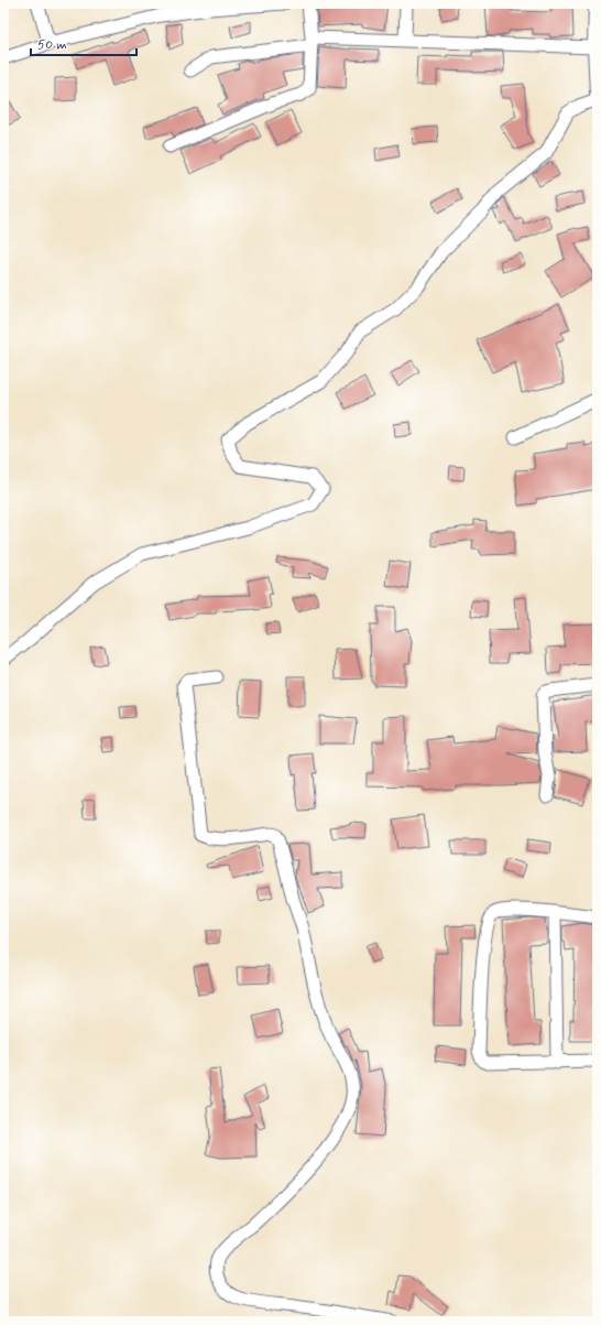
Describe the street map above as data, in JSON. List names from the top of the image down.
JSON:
{
  "scale_bar": "50 m"
}
